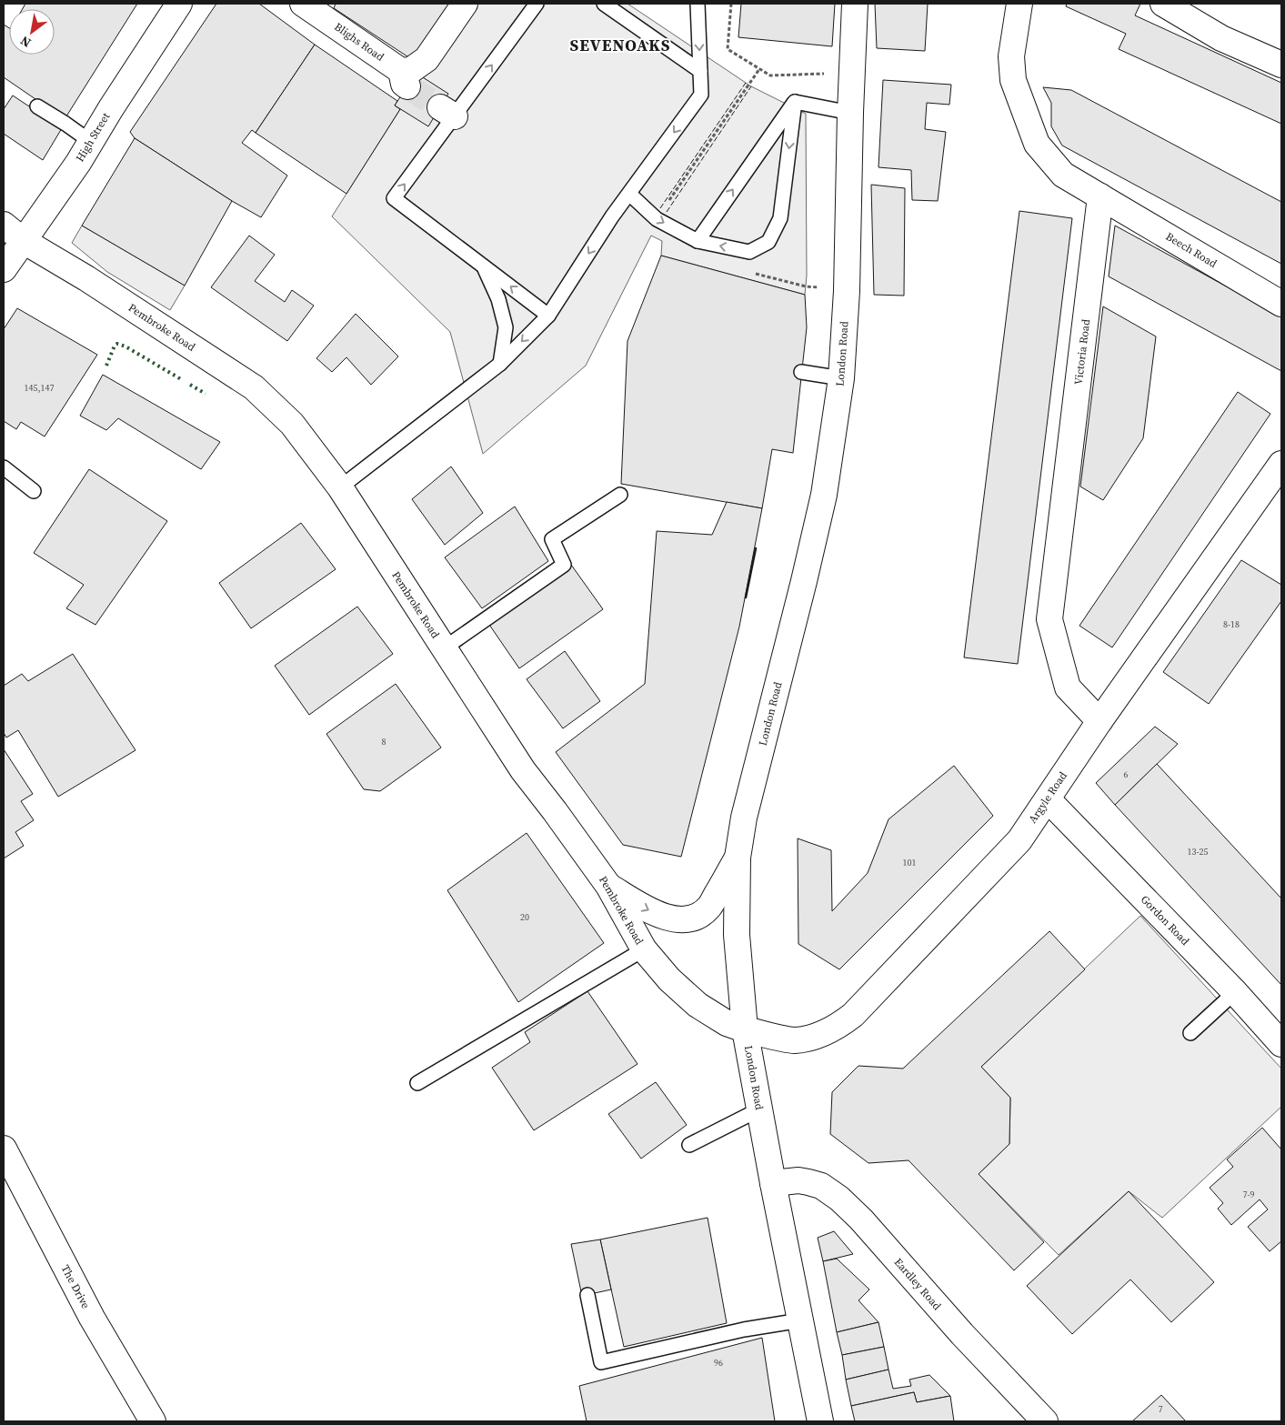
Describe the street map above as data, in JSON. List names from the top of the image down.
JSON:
{
  "streets": {
    "street": [
      "Blighs Road",
      "High Street",
      "Beech Road",
      "Pembroke Road",
      "Victoria Road",
      "London Road",
      "Argyle Road",
      "Gordon Road",
      "Eardley Road",
      "The Drive"
    ]
  },
  "crossings": [
    ["High Street", "Pembroke Road"],
    ["Beech Road", "Victoria Road"],
    ["Pembroke Road", "London Road"],
    ["Pembroke Road", "Argyle Road"],
    ["Victoria Road", "Argyle Road"],
    ["London Road", "Argyle Road"],
    ["London Road", "Eardley Road"],
    ["Argyle Road", "Gordon Road"]
  ],
  "districts": ["SEVENOAKS"],
  "house_numbers": [
    "145,147",
    "8-18",
    "8",
    "6",
    "13-25",
    "101",
    "20",
    "7-9",
    "96",
    "7"
  ],
  "north": "bottom left"
}
